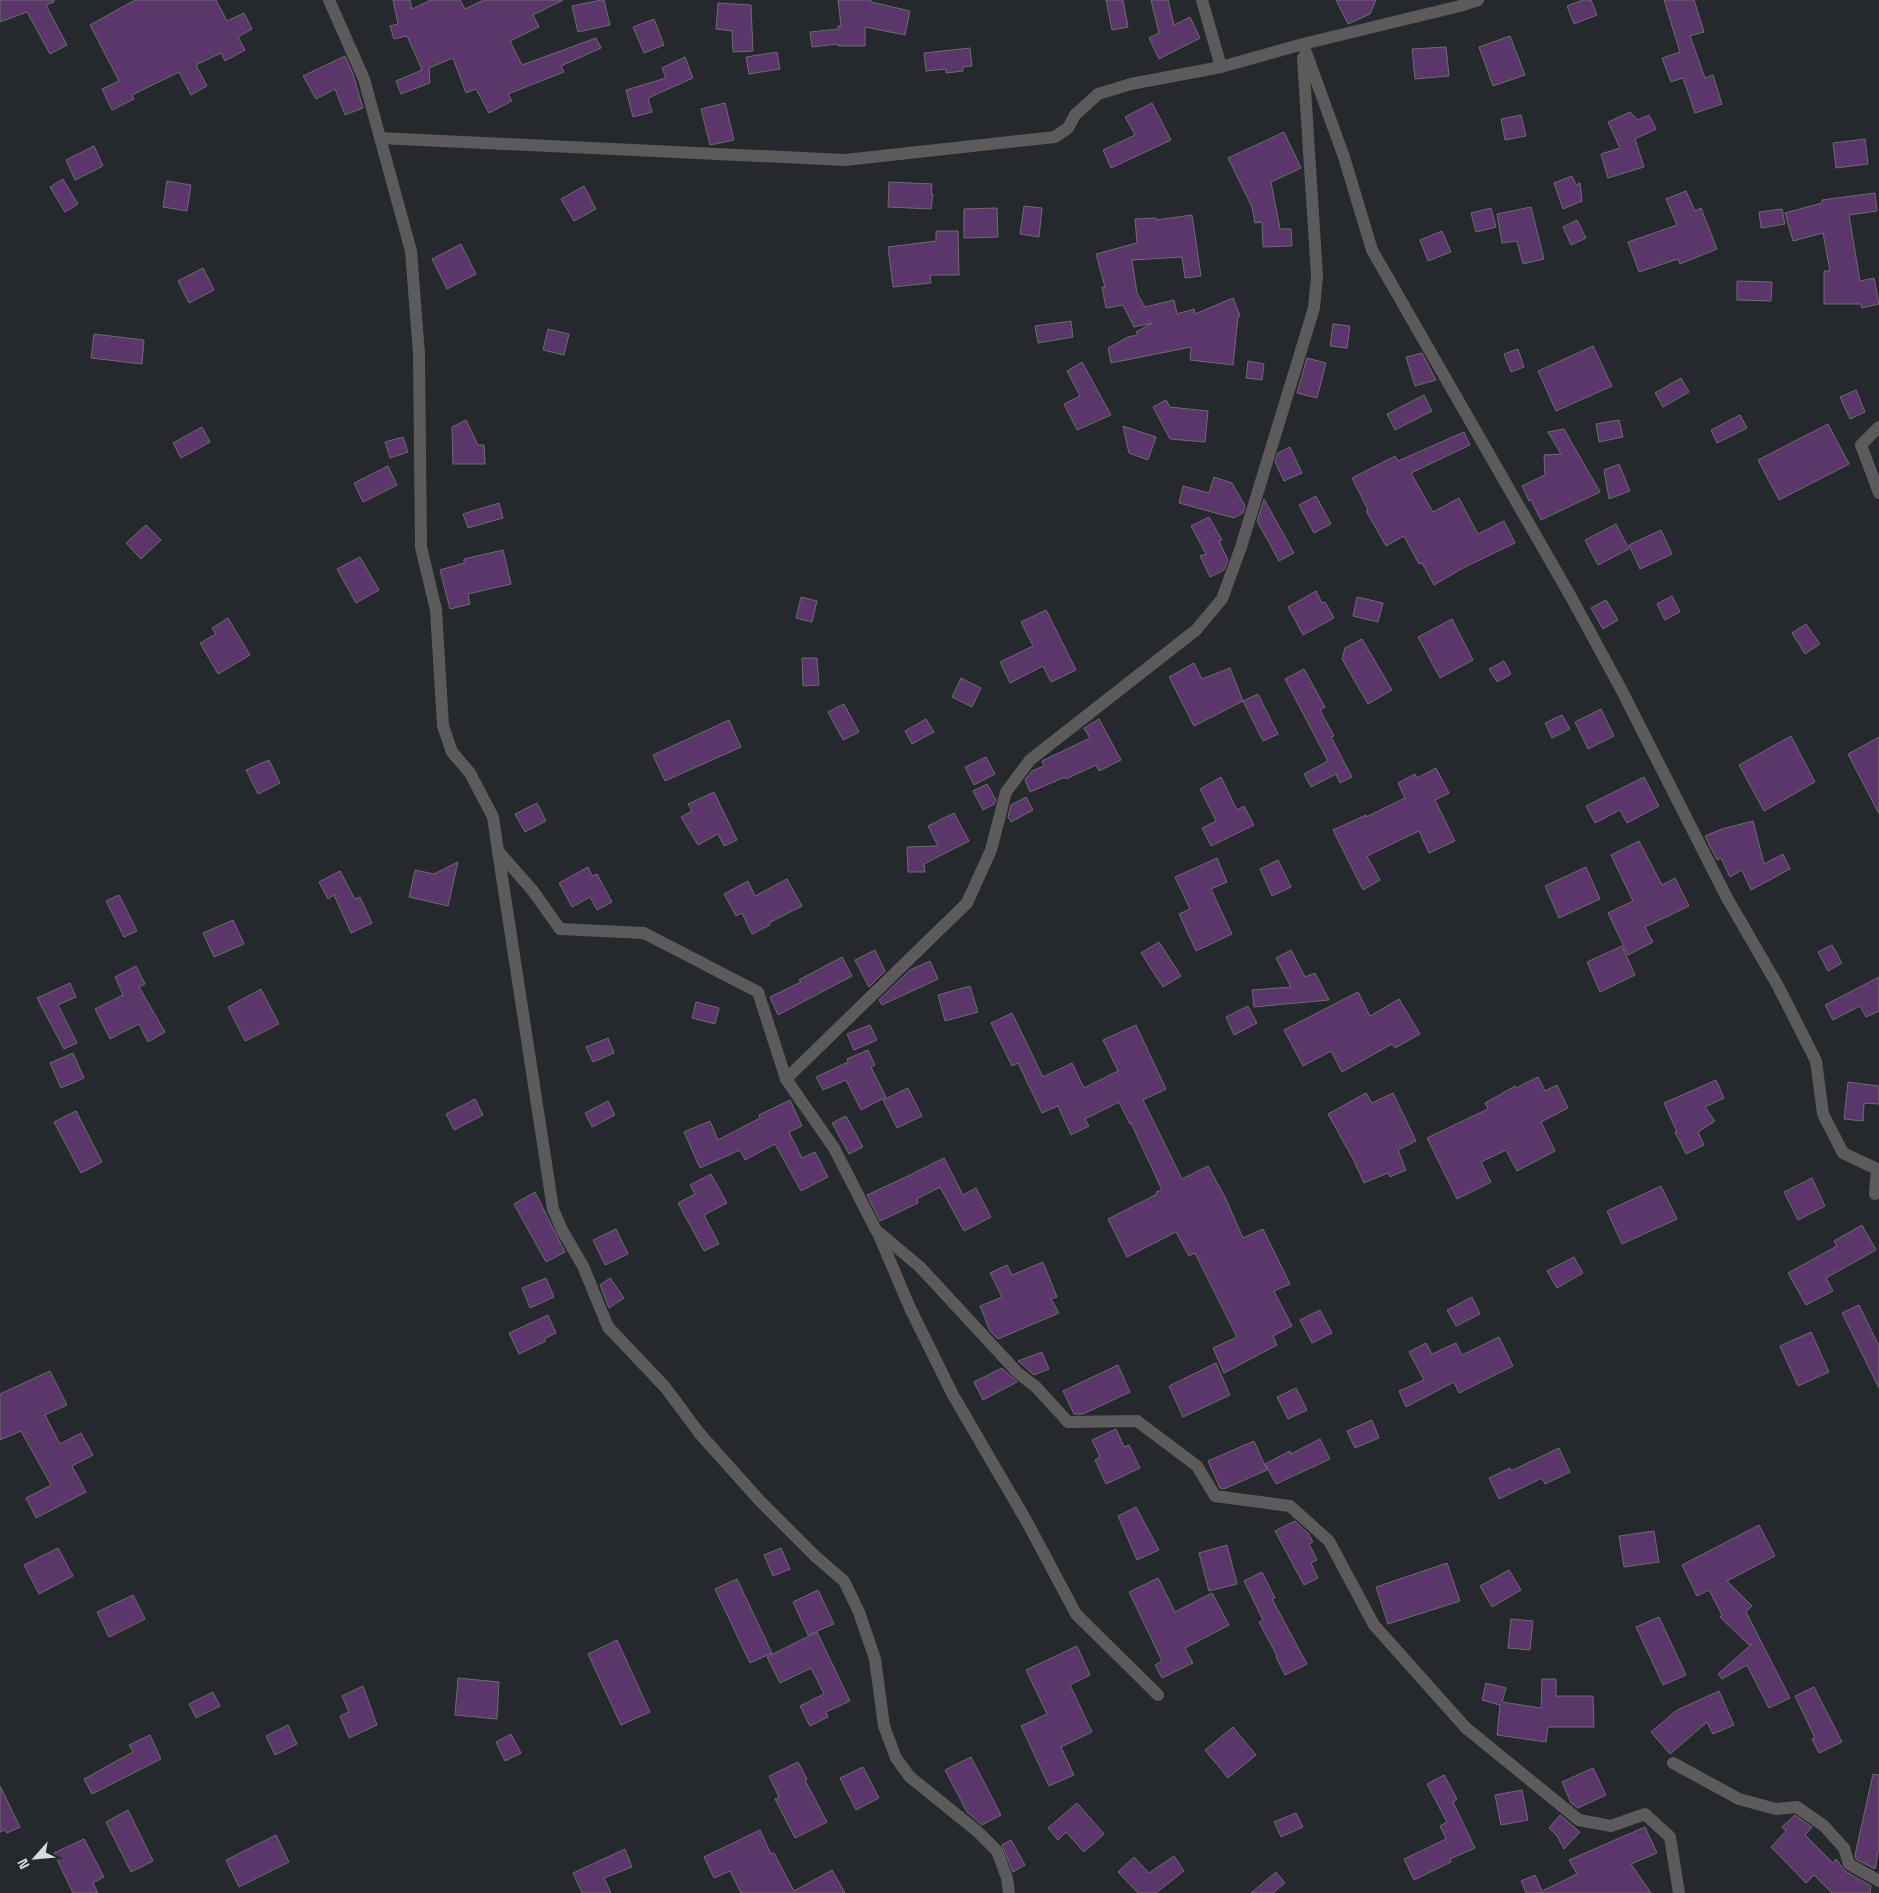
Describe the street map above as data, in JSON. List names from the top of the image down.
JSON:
{
  "north": "bottom left"
}
